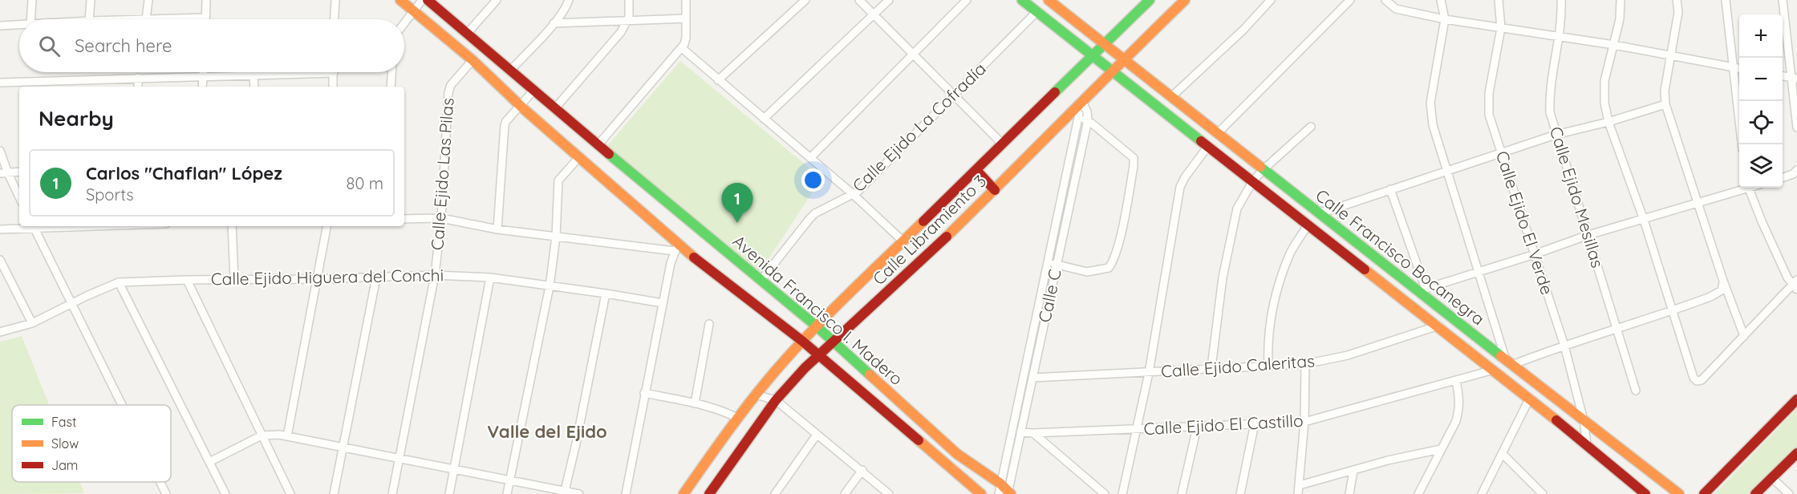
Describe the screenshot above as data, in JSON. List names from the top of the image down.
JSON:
{
  "streets": {
    "street": [
      "Calle Ejido La Cofradía",
      "Calle Ejido Las Pilas",
      "Calle Ejido Mesillas",
      "Calle Ejido El Verde",
      "Calle Libramiento 3",
      "Calle Francisco Bocanegra",
      "Calle Ejido Higuera del Conchi",
      "Calle C",
      "Avenida Francisco I. Madero",
      "Calle Ejido Caleritas",
      "Calle Ejido El Castillo"
    ]
  },
  "crossings": [
    ["Calle Ejido La Cofradía", "Calle Francisco Bocanegra"],
    ["Calle Ejido La Cofradía", "Avenida Francisco I. Madero"],
    ["Calle Ejido Las Pilas", "Calle Ejido Higuera del Conchi"],
    ["Calle Ejido Las Pilas", "Avenida Francisco I. Madero"],
    ["Calle Ejido El Verde", "Calle Francisco Bocanegra"],
    ["Calle Libramiento 3", "Calle Francisco Bocanegra"],
    ["Calle Libramiento 3", "Calle C"],
    ["Calle Libramiento 3", "Avenida Francisco I. Madero"],
    ["Calle Francisco Bocanegra", "Calle Ejido Caleritas"],
    ["Calle Francisco Bocanegra", "Calle Ejido El Castillo"],
    ["Calle C", "Avenida Francisco I. Madero"],
    ["Calle C", "Calle Ejido Caleritas"],
    ["Calle C", "Calle Ejido El Castillo"]
  ],
  "districts": ["Valle del Ejido"],
  "legend": ["Fast", "Slow", "Jam"],
  "page": {
    "map_buttons": ["+", "−"],
    "search": "Search here",
    "heading": "Nearby",
    "list": [
      {
        "mark": "1",
        "name": "Carlos \"Chaflan\" López",
        "note": "Sports",
        "value": "80 m"
      }
    ],
    "pins": "1"
  }
}
